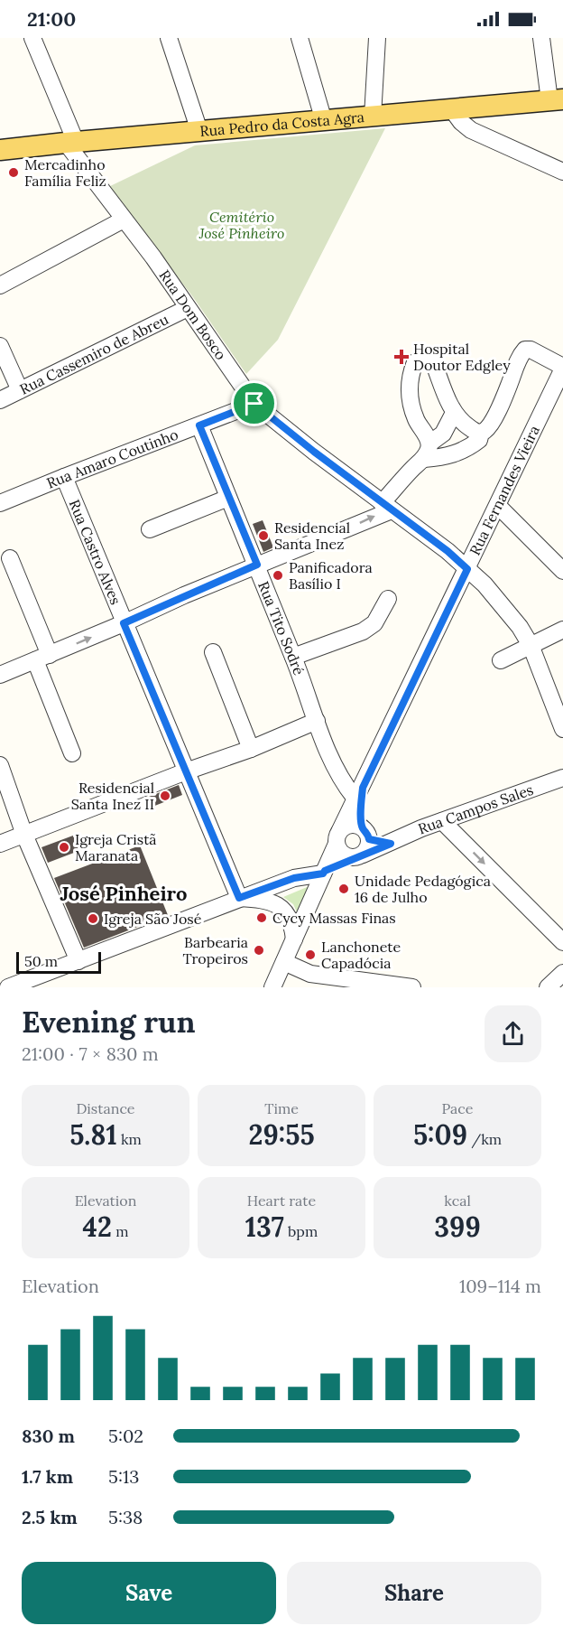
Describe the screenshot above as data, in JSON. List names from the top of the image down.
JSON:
{
  "streets": {
    "main road": ["Rua Pedro da Costa Agra"],
    "street": [
      "Rua Dom Bosco",
      "Rua Cassemiro de Abreu",
      "Rua Amaro Coutinho",
      "Rua Fernandes Vieira",
      "Rua Castro Alves",
      "Rua Tito Sodré",
      "Rua Campos Sales"
    ]
  },
  "crossings": [
    ["Rua Pedro da Costa Agra", "Rua Dom Bosco"],
    ["Rua Dom Bosco", "Rua Cassemiro de Abreu"],
    ["Rua Dom Bosco", "Rua Amaro Coutinho"],
    ["Rua Dom Bosco", "Rua Fernandes Vieira"],
    ["Rua Amaro Coutinho", "Rua Castro Alves"],
    ["Rua Amaro Coutinho", "Rua Tito Sodré"],
    ["Rua Fernandes Vieira", "Rua Tito Sodré"],
    ["Rua Fernandes Vieira", "Rua Campos Sales"],
    ["Rua Castro Alves", "Rua Campos Sales"]
  ],
  "districts": ["José Pinheiro"],
  "parks": ["Cemitério José Pinheiro"],
  "places": {
    "other": [
      "Mercadinho Família Feliz",
      "Residencial Santa Inez",
      "Panificadora Basílio I",
      "Residencial Santa Inez II",
      "Igreja Cristã Maranata",
      "Unidade Pedagógica 16 de Julho",
      "Cycy Massas Finas",
      "Igreja São José",
      "Barbearia Tropeiros",
      "Lanchonete Capadócia"
    ],
    "health": ["Hospital Doutor Edgley"]
  },
  "scale_bar": "50 m",
  "page": {
    "status": "21:00",
    "scale": "50 m",
    "heading": ["Evening run", "21:00 · 7 × 830 m"],
    "stats": [
      ["Distance", "5.81 km"],
      ["Time", "29:55"],
      ["Pace", "5:09 /km"],
      ["Elevation", "42 m"],
      ["Heart rate", "137 bpm"],
      ["kcal", "399"]
    ],
    "chart": ["Elevation", "109–114 m"],
    "list": [
      {
        "name": "830 m",
        "note": "5:02"
      },
      {
        "name": "1.7 km",
        "note": "5:13"
      },
      {
        "name": "2.5 km",
        "note": "5:38"
      }
    ],
    "buttons": ["Save", "Share"]
  }
}
